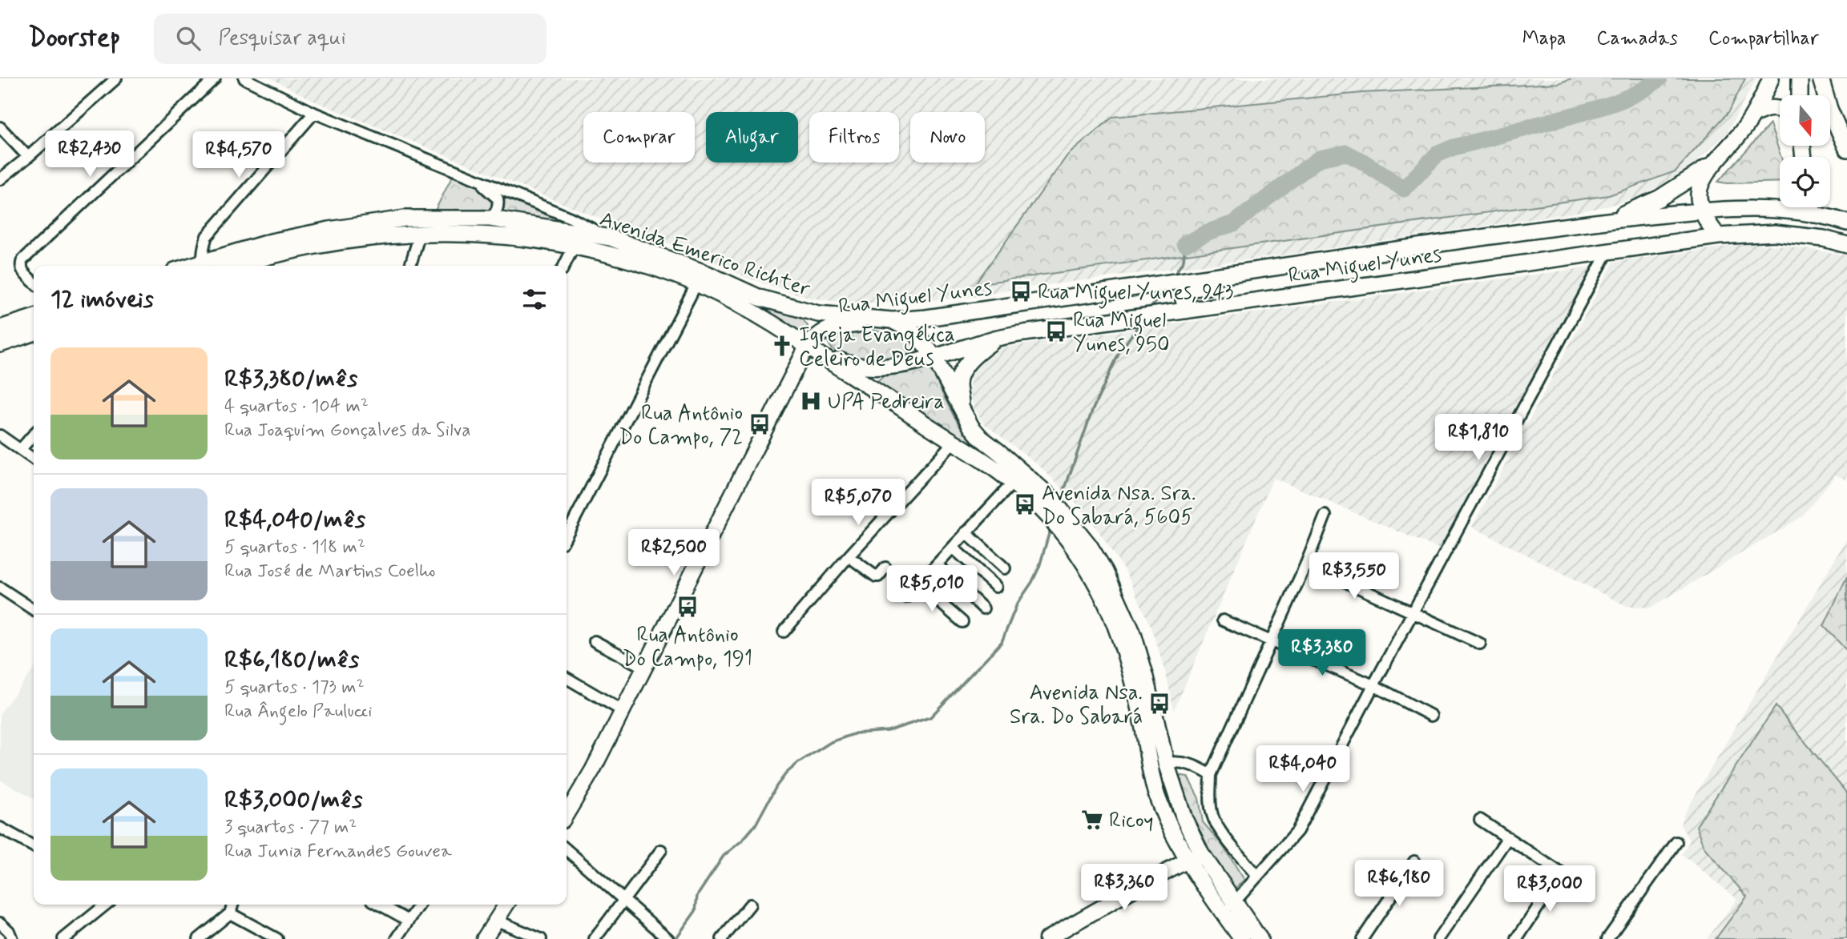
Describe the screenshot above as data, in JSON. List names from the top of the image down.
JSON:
{
  "streets": {
    "main road": ["Avenida Emerico Richter", "Rua Miguel Yunes"]
  },
  "crossings": [
    ["Avenida Emerico Richter", "Rua Miguel Yunes"]
  ],
  "places": {
    "bus stop": [
      "Rua Miguel Yunes, 943",
      "Rua Miguel Yunes, 950",
      "Rua Antônio Do Campo, 72",
      "Avenida Nsa. Sra. Do Sabará, 5605",
      "Rua Antônio Do Campo, 191",
      "Avenida Nsa. Sra. Do Sabará"
    ],
    "church": ["Igreja Evangélica Celeiro de Deus"],
    "hospital": ["UPA Pedreira"],
    "supermarket": ["Ricoy"]
  },
  "north": "bottom",
  "page": {
    "header": "Doorstep",
    "search": "Pesquisar aqui",
    "nav": ["Mapa", "Camadas", "Compartilhar"],
    "chip": [
      "Comprar",
      "Alugar",
      "Filtros",
      "Novo"
    ],
    "price": [
      "R$2,430",
      "R$4,570",
      "R$1,810",
      "R$5,070",
      "R$2,500",
      "R$3,550",
      "R$5,010",
      "R$3,380",
      "R$4,040",
      "R$6,180",
      "R$3,360",
      "R$3,000"
    ],
    "heading": "12 imóveis",
    "list": [
      {
        "name": "R$3,380/mês",
        "note": "4 quartos · 104 m² · Rua Joaquim Gonçalves da Silva"
      },
      {
        "name": "R$4,040/mês",
        "note": "5 quartos · 118 m² · Rua José de Martins Coelho"
      },
      {
        "name": "R$6,180/mês",
        "note": "5 quartos · 173 m² · Rua Ângelo Paulucci"
      },
      {
        "name": "R$3,000/mês",
        "note": "3 quartos · 77 m² · Rua Junia Fernandes Gouvea"
      }
    ]
  }
}
